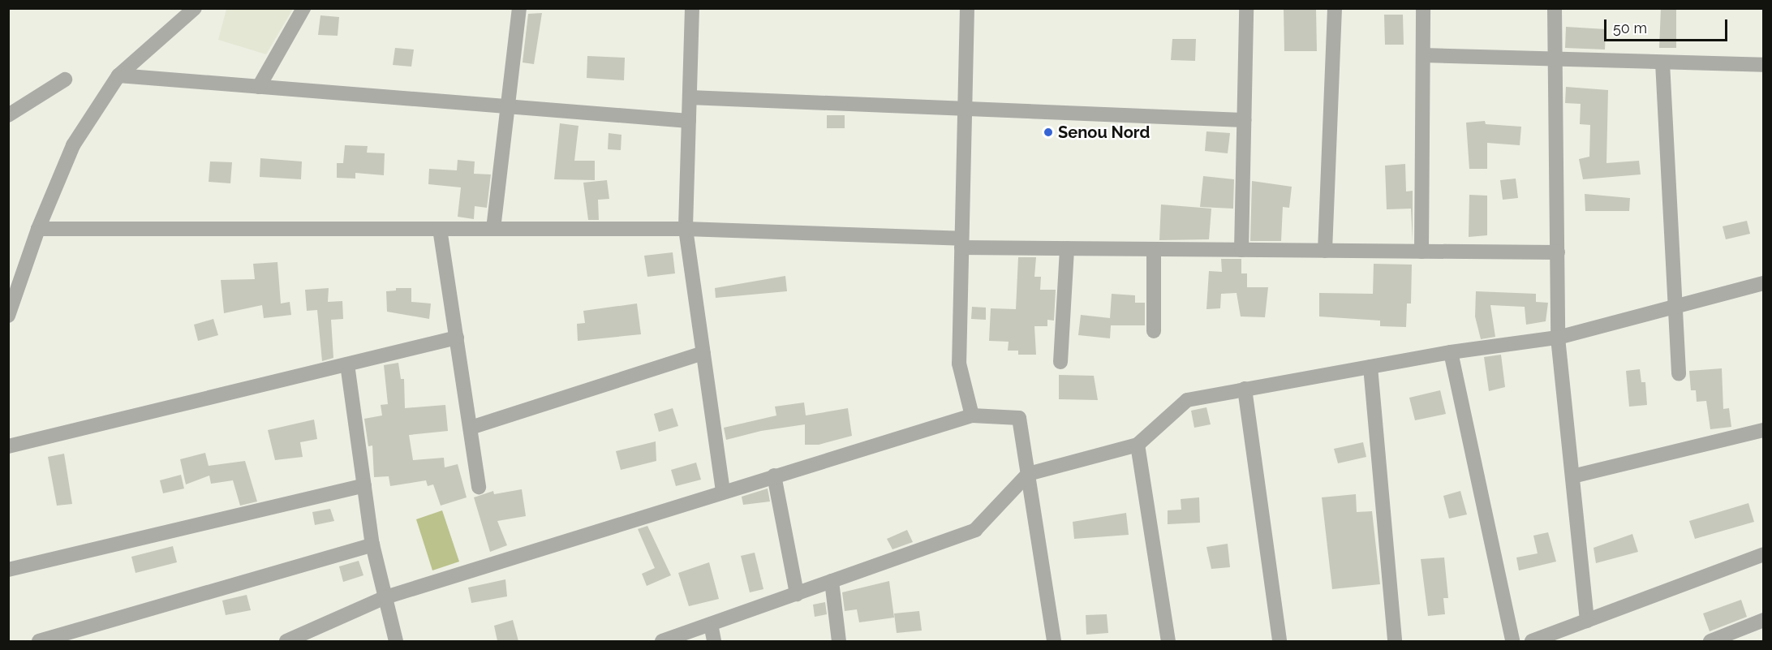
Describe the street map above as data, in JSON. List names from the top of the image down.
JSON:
{
  "places": ["Senou Nord"],
  "scale_bar": "50 m"
}
